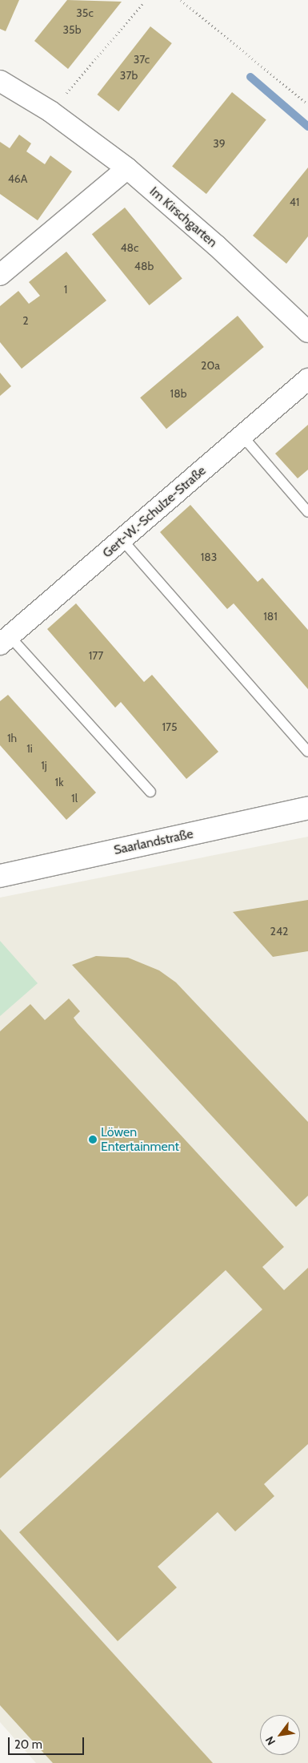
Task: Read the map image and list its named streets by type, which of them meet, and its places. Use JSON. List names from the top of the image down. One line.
{"streets":{"main road":["Saarlandstraße"],"street":["Im Kirschgarten","Gert-W.-Schulze-Straße"]},"places":["Löwen Entertainment"],"house_numbers":["35c","35b","37c","37b","39","46A","41","48c","48b","1","2","20a","18b","183","181","177","175","1h","1i","1j","1k","1l","242"],"scale_bar":"20 m","north":"bottom left"}
